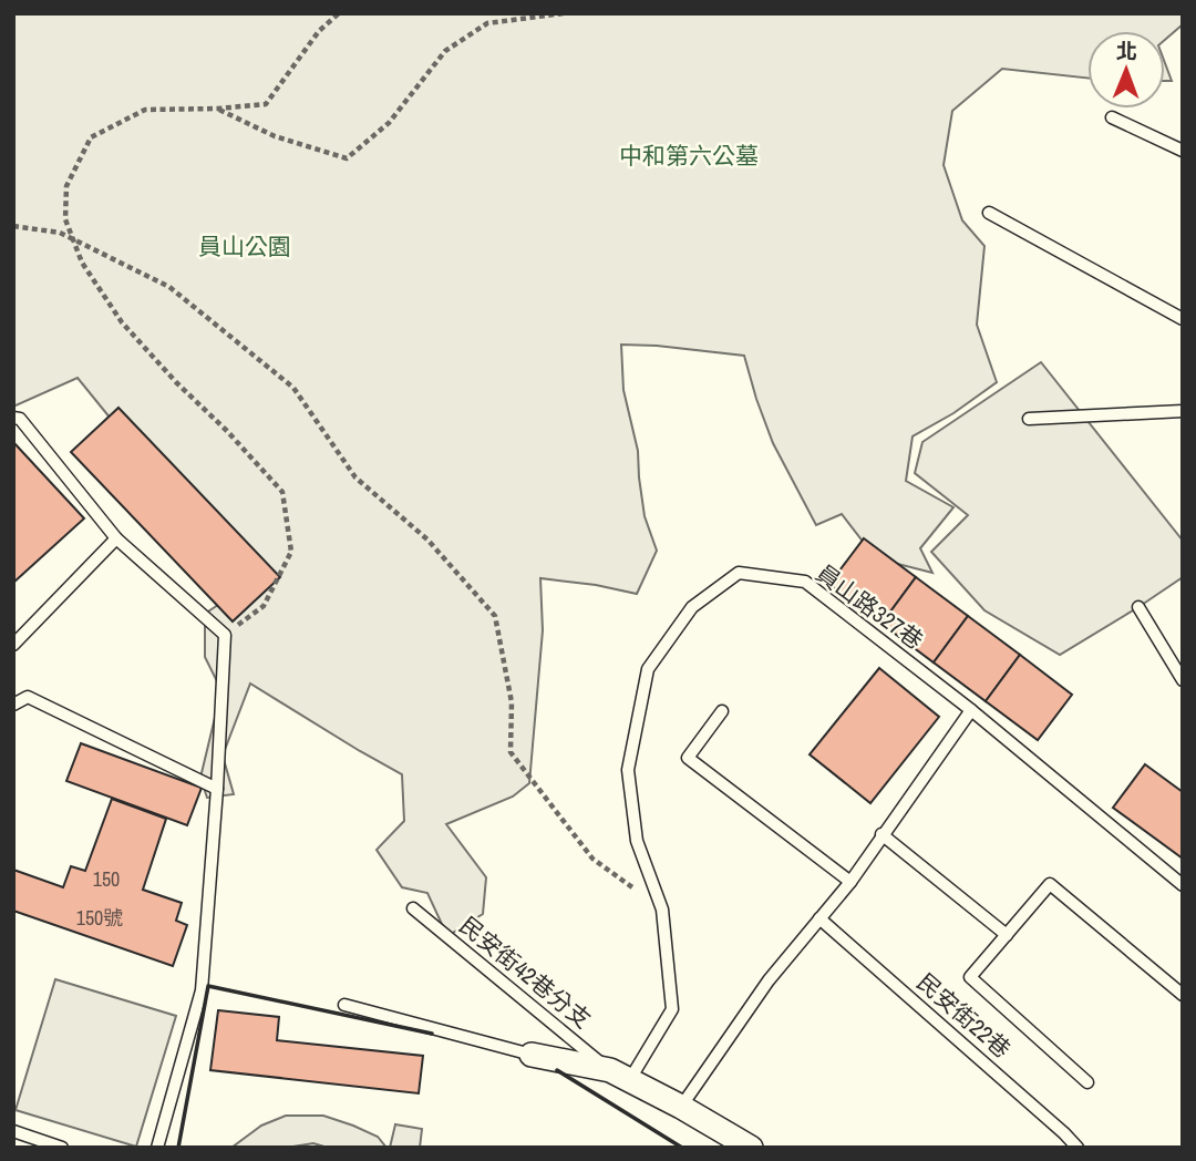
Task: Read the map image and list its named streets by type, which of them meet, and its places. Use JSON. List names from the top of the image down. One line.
{"streets":{"lane":["員山路327巷","民安街42巷分支","民安街22巷"]},"crossings":[["員山路327巷","民安街42巷分支"]],"parks":["中和第六公墓","員山公園"],"house_numbers":["150","150號"],"north":"top"}
